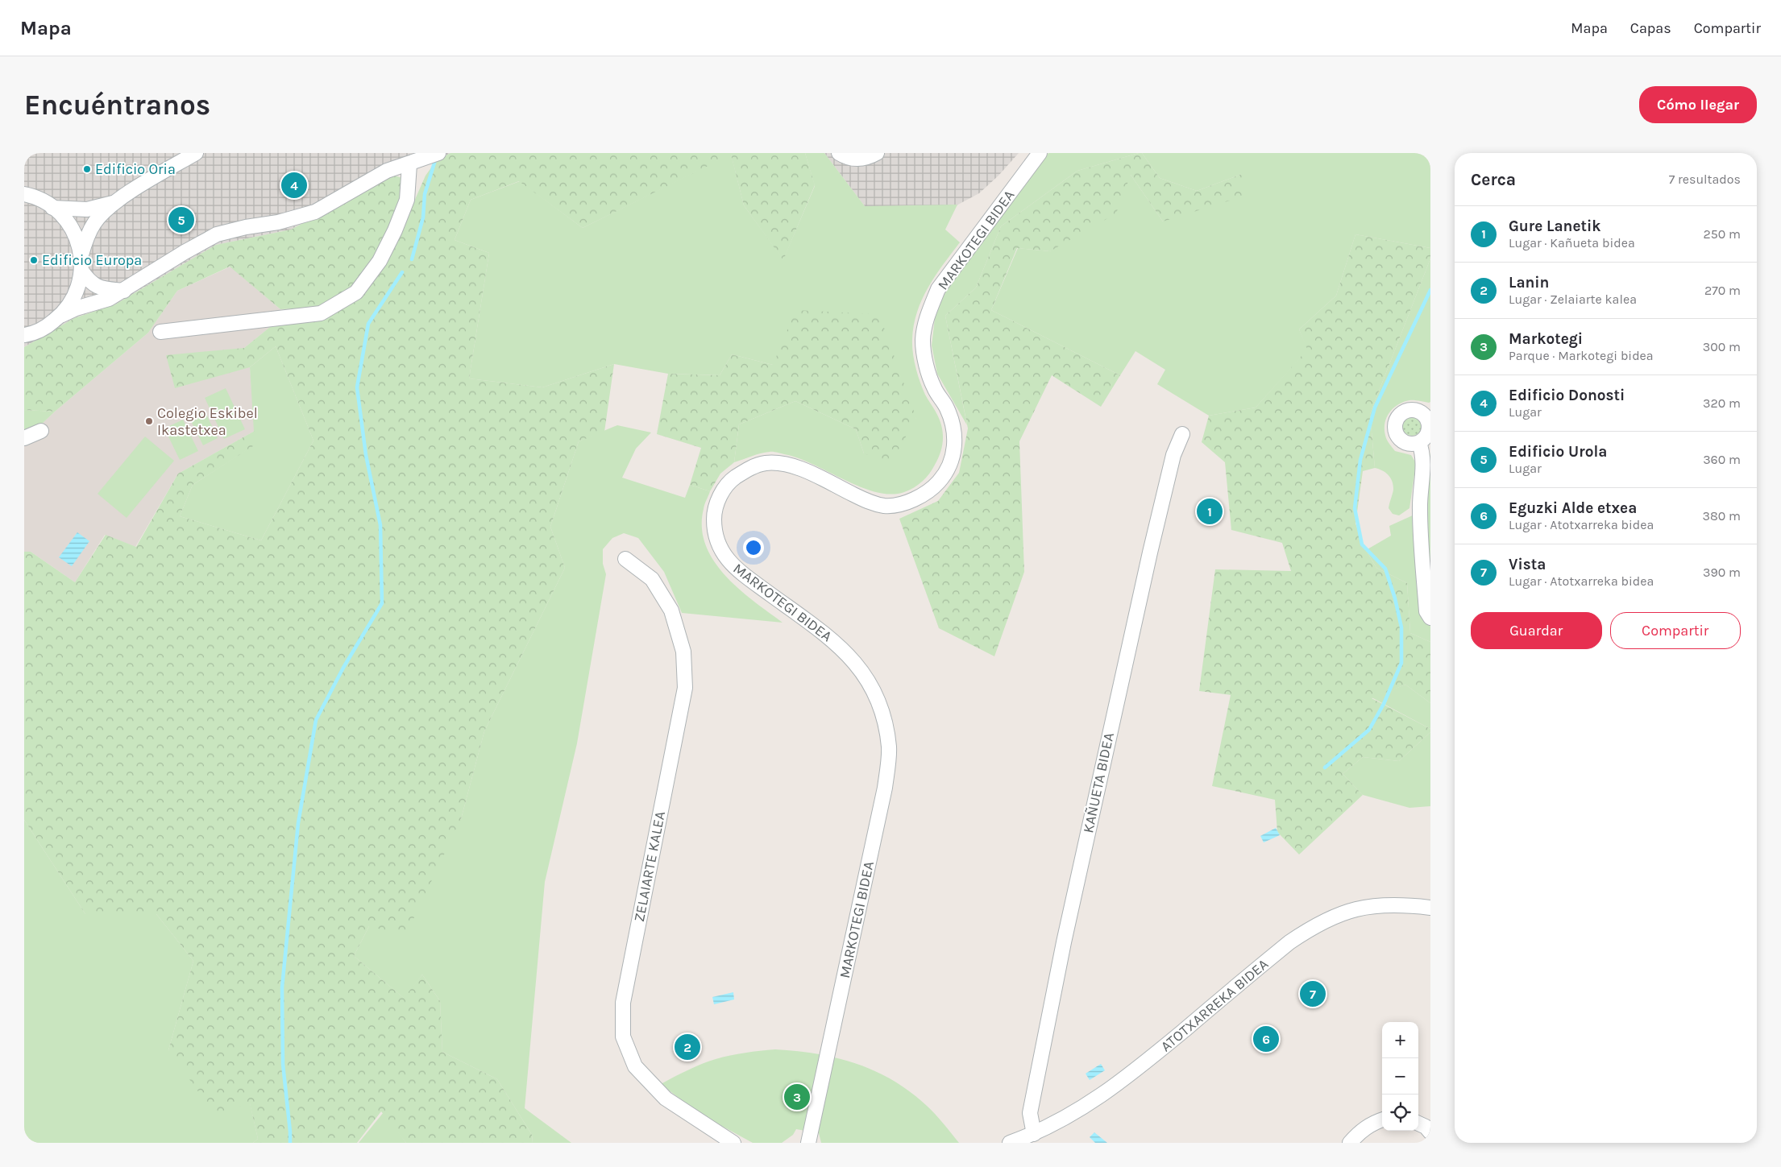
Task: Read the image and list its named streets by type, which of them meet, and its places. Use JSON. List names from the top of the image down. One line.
{"streets":{"street":["MARKOTEGI BIDEA","KAÑUETA BIDEA","ZELAIARTE KALEA","ATOTXARREKA BIDEA"]},"crossings":[["KAÑUETA BIDEA","ATOTXARREKA BIDEA"]],"places":["Edificio Oria","Edificio Europa","Colegio Eskibel Ikastetxea"],"page":{"header":"Mapa","nav":["Mapa","Capas","Compartir"],"buttons":["Cómo llegar",["Guardar","Compartir"]],"title":"Encuéntranos","heading":["Cerca","7 resultados"],"pins":["4","5","1","7","6","2","3"],"list":[{"mark":"1","name":"Gure Lanetik","note":"Lugar · Kañueta bidea","value":"250 m"},{"mark":"2","name":"Lanin","note":"Lugar · Zelaiarte kalea","value":"270 m"},{"mark":"3","name":"Markotegi","note":"Parque · Markotegi bidea","value":"300 m"},{"mark":"4","name":"Edificio Donosti","note":"Lugar","value":"320 m"},{"mark":"5","name":"Edificio Urola","note":"Lugar","value":"360 m"},{"mark":"6","name":"Eguzki Alde etxea","note":"Lugar · Atotxarreka bidea","value":"380 m"},{"mark":"7","name":"Vista","note":"Lugar · Atotxarreka bidea","value":"390 m"}],"map_buttons":["+","−"]}}
